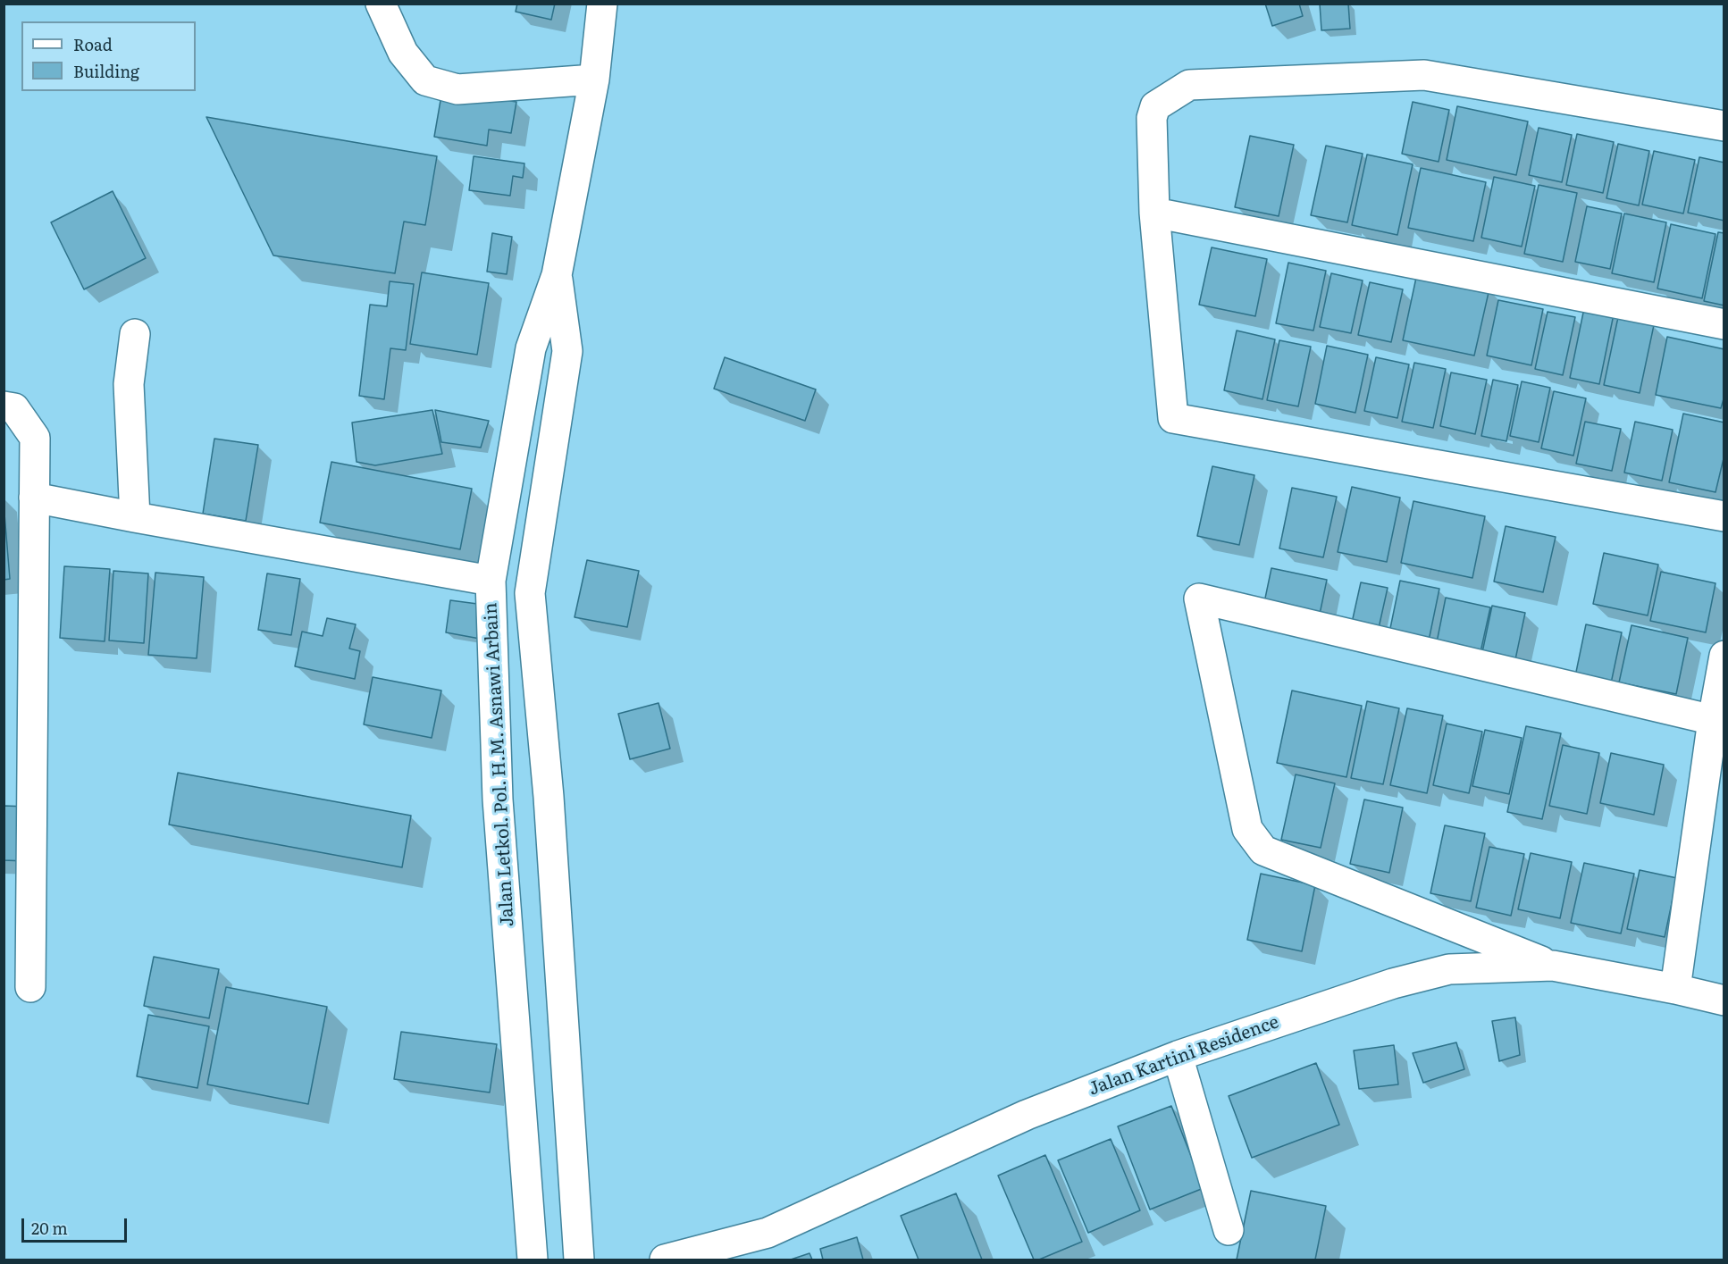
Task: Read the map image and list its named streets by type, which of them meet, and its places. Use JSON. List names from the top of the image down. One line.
{"streets":{"street":["Jalan Letkol. Pol. H.M. Asnawi Arbain","Jalan Kartini Residence"]},"legend":["Road","Building"],"scale_bar":"20 m"}
